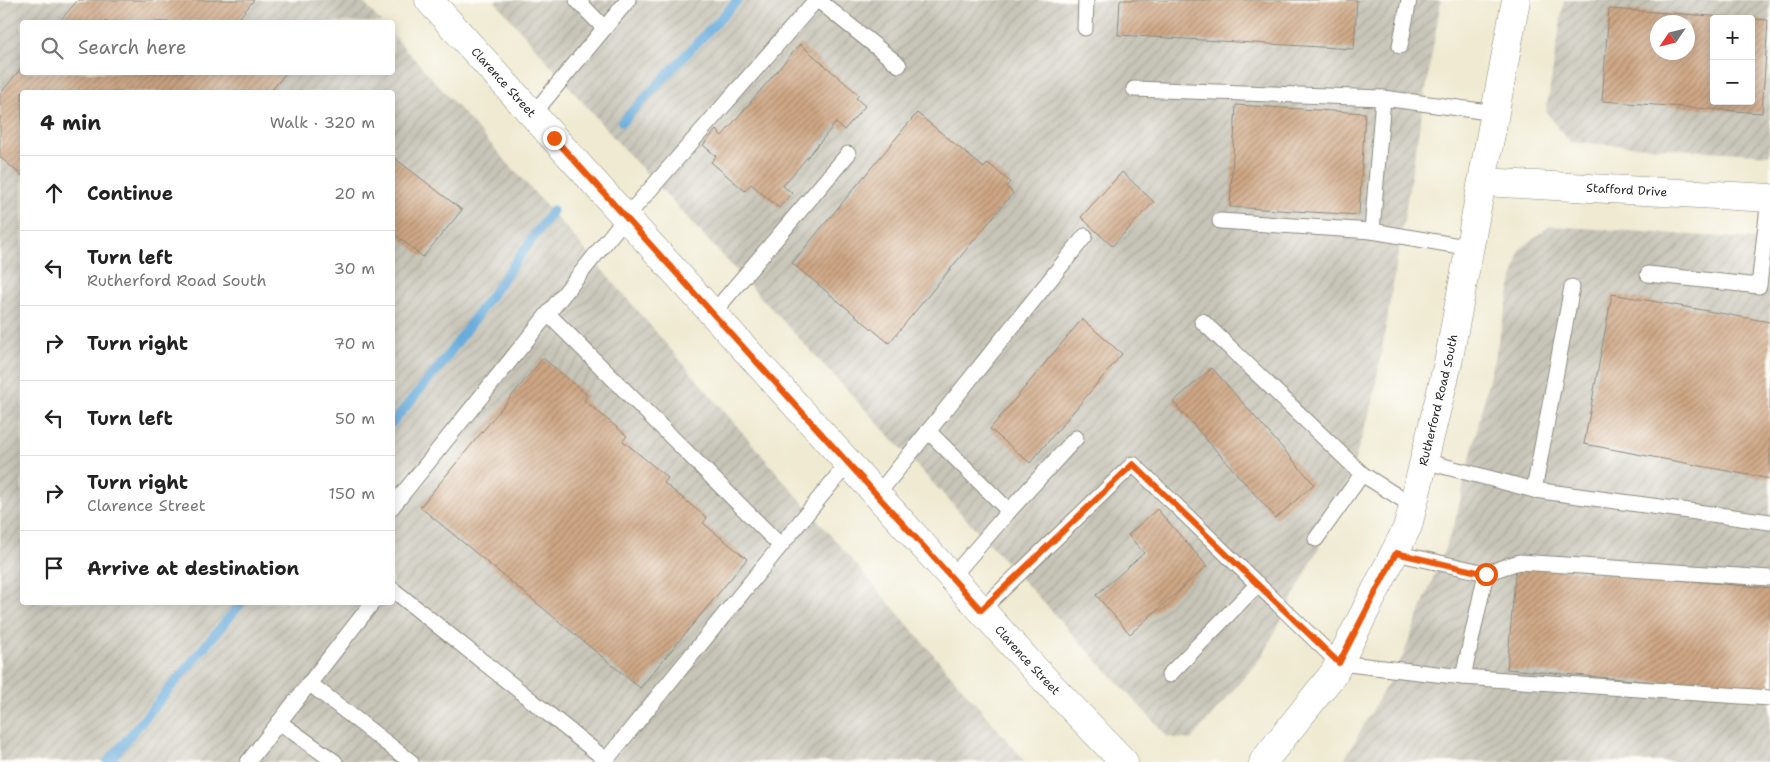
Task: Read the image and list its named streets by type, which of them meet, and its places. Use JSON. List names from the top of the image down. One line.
{"streets":{"street":["Clarence Street","Stafford Drive","Rutherford Road South"]},"crossings":[["Stafford Drive","Rutherford Road South"]],"north":"bottom left","page":{"map_buttons":["+","−"],"search":"Search here","heading":["4 min","Walk · 320 m"],"list":[["Continue","20 m"],["Turn left","Rutherford Road South","30 m"],["Turn right","70 m"],["Turn left","50 m"],["Turn right","Clarence Street","150 m"],"Arrive at destination"]}}
